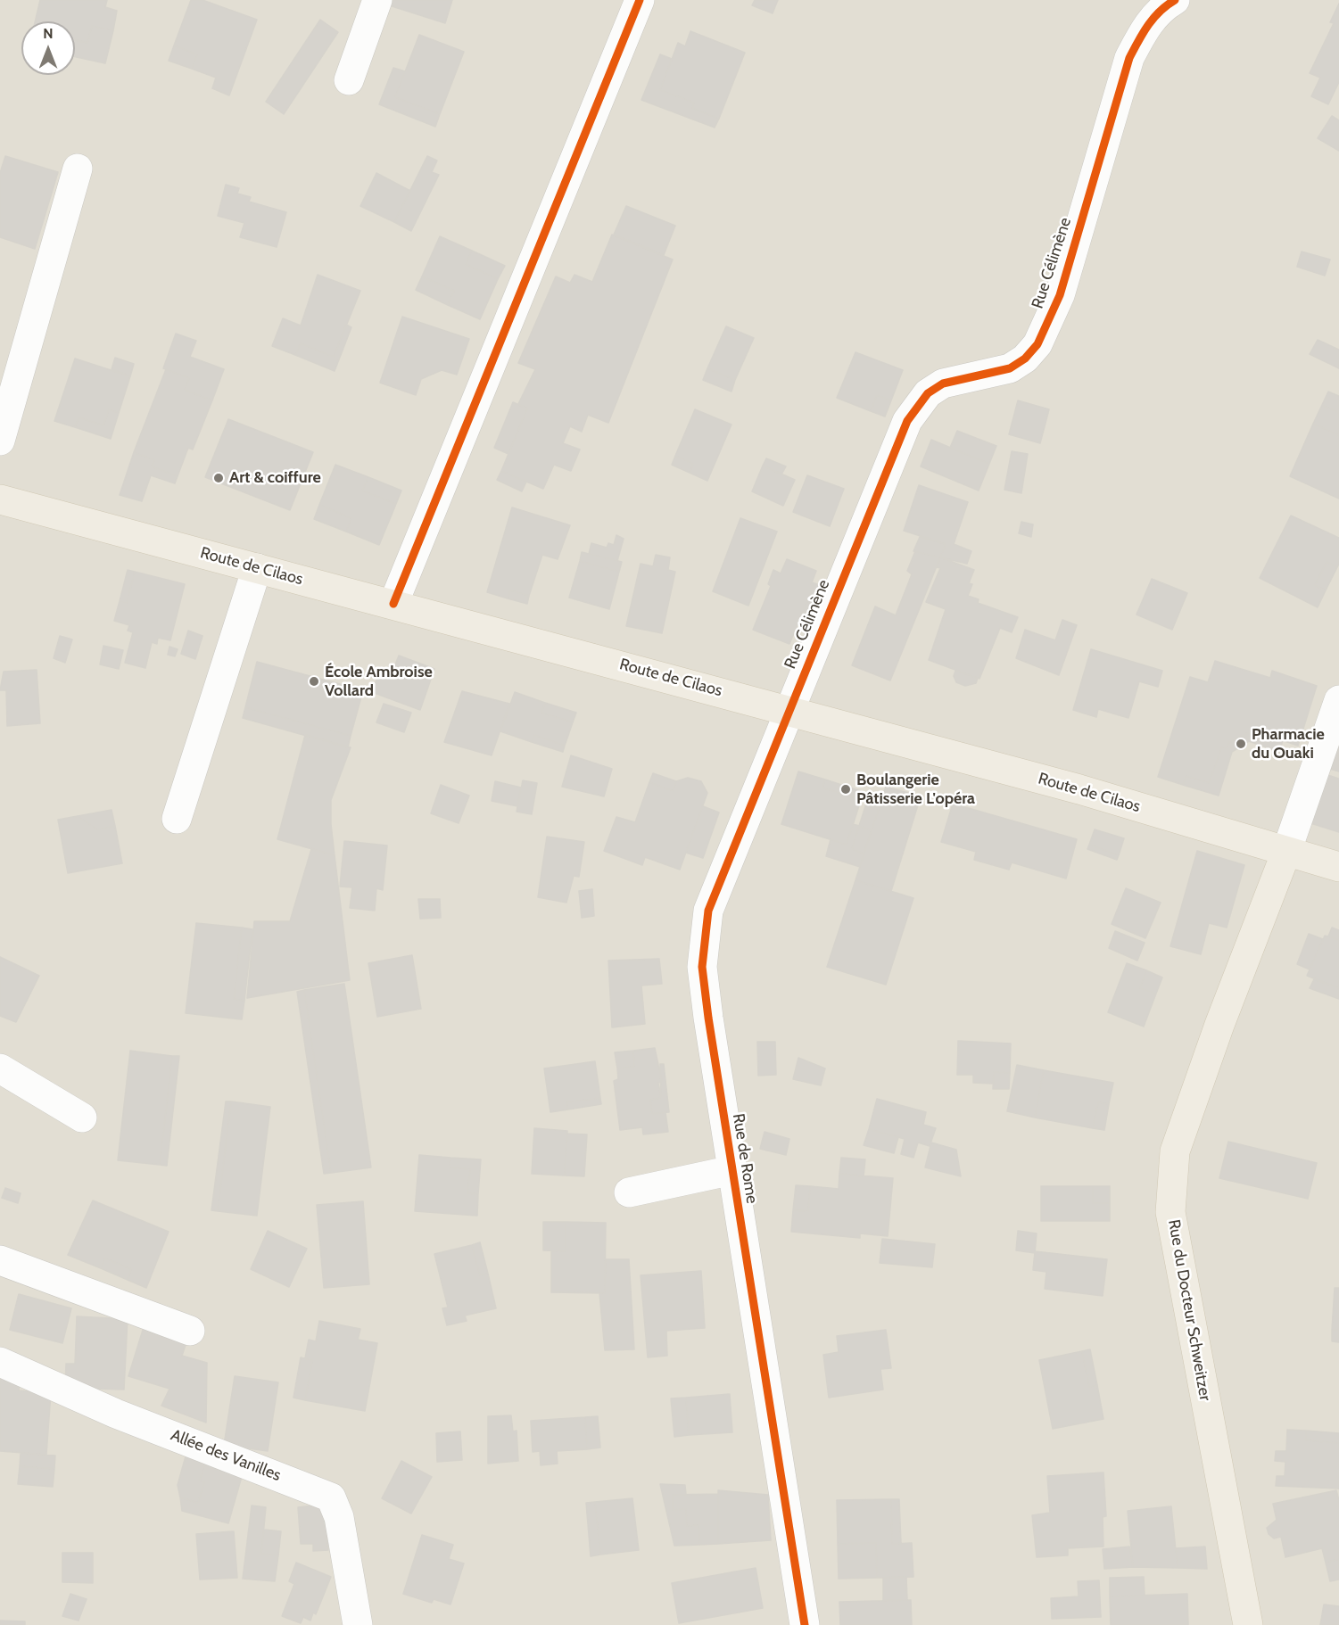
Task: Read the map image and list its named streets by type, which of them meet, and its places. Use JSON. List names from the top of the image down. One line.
{"streets":{"main road":["Route de Cilaos","Rue du Docteur Schweitzer"],"street":["Rue Célimène","Rue de Rome","Allée des Vanilles"]},"crossings":[["Rue Célimène","Route de Cilaos"],["Rue Célimène","Rue de Rome"],["Route de Cilaos","Rue de Rome"],["Route de Cilaos","Rue du Docteur Schweitzer"]],"places":["Art & coiffure","École Ambroise Vollard","Pharmacie du Ouaki","Boulangerie Pâtisserie L'opéra"],"north":"top"}
